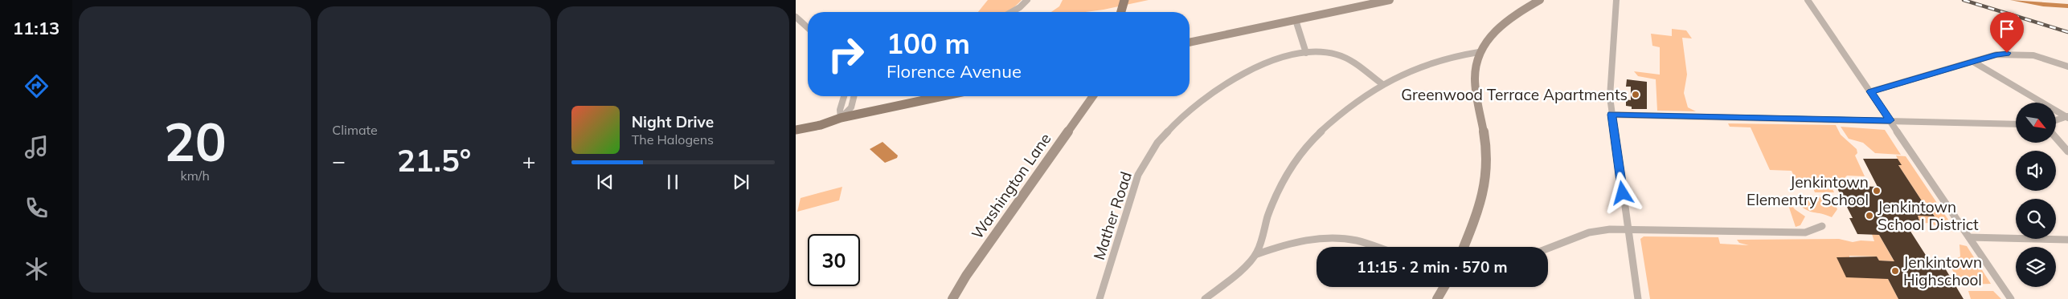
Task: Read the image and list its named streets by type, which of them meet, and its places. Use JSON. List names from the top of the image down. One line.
{"streets":{"street":["Washington Lane","Mather Road"]},"places":["Greenwood Terrace Apartments","Jenkintown Elementry School","Jenkintown School District","Jenkintown Highschool"],"north":"bottom right","page":{"tabs":"11:13","tile":[["20","km/h"],"Climate"],"turn":["100 m","Florence Avenue"],"song":["Night Drive","The Halogens"],"heat":["−","21.5°","+"],"limit":"30","trip":"11:15 · 2 min · 570 m"}}
